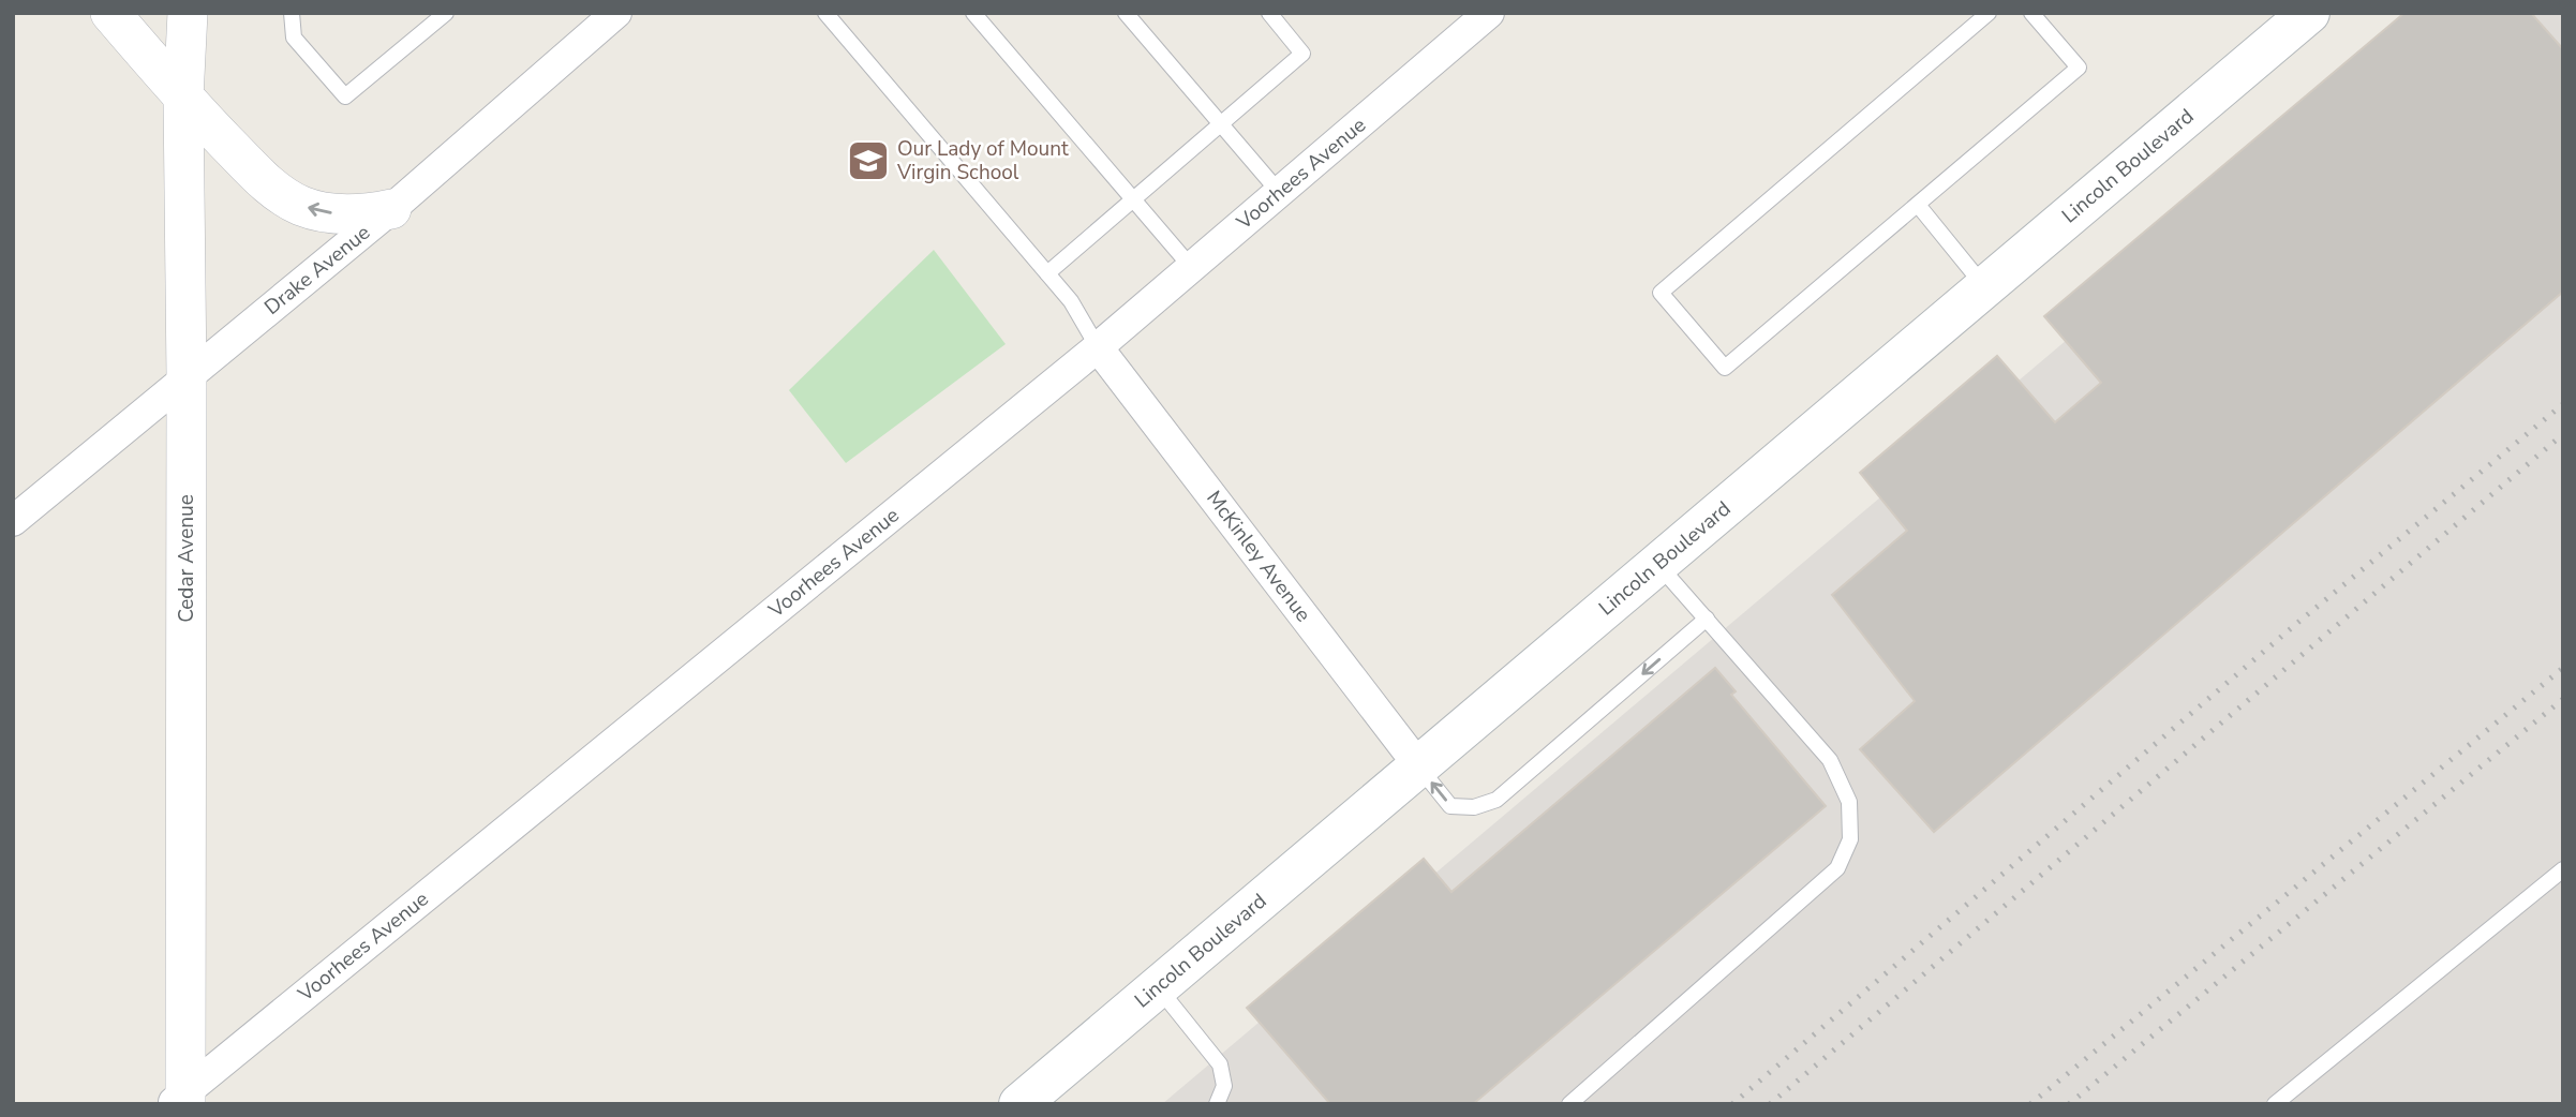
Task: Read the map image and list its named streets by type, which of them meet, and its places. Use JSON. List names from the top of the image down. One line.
{"streets":{"main road":["Lincoln Boulevard"],"street":["Voorhees Avenue","Drake Avenue","McKinley Avenue","Cedar Avenue"]},"crossings":[["Lincoln Boulevard","McKinley Avenue"],["Voorhees Avenue","McKinley Avenue"],["Voorhees Avenue","Cedar Avenue"],["Drake Avenue","Cedar Avenue"]],"places":{"school or university":["Our Lady of Mount Virgin School"]}}
